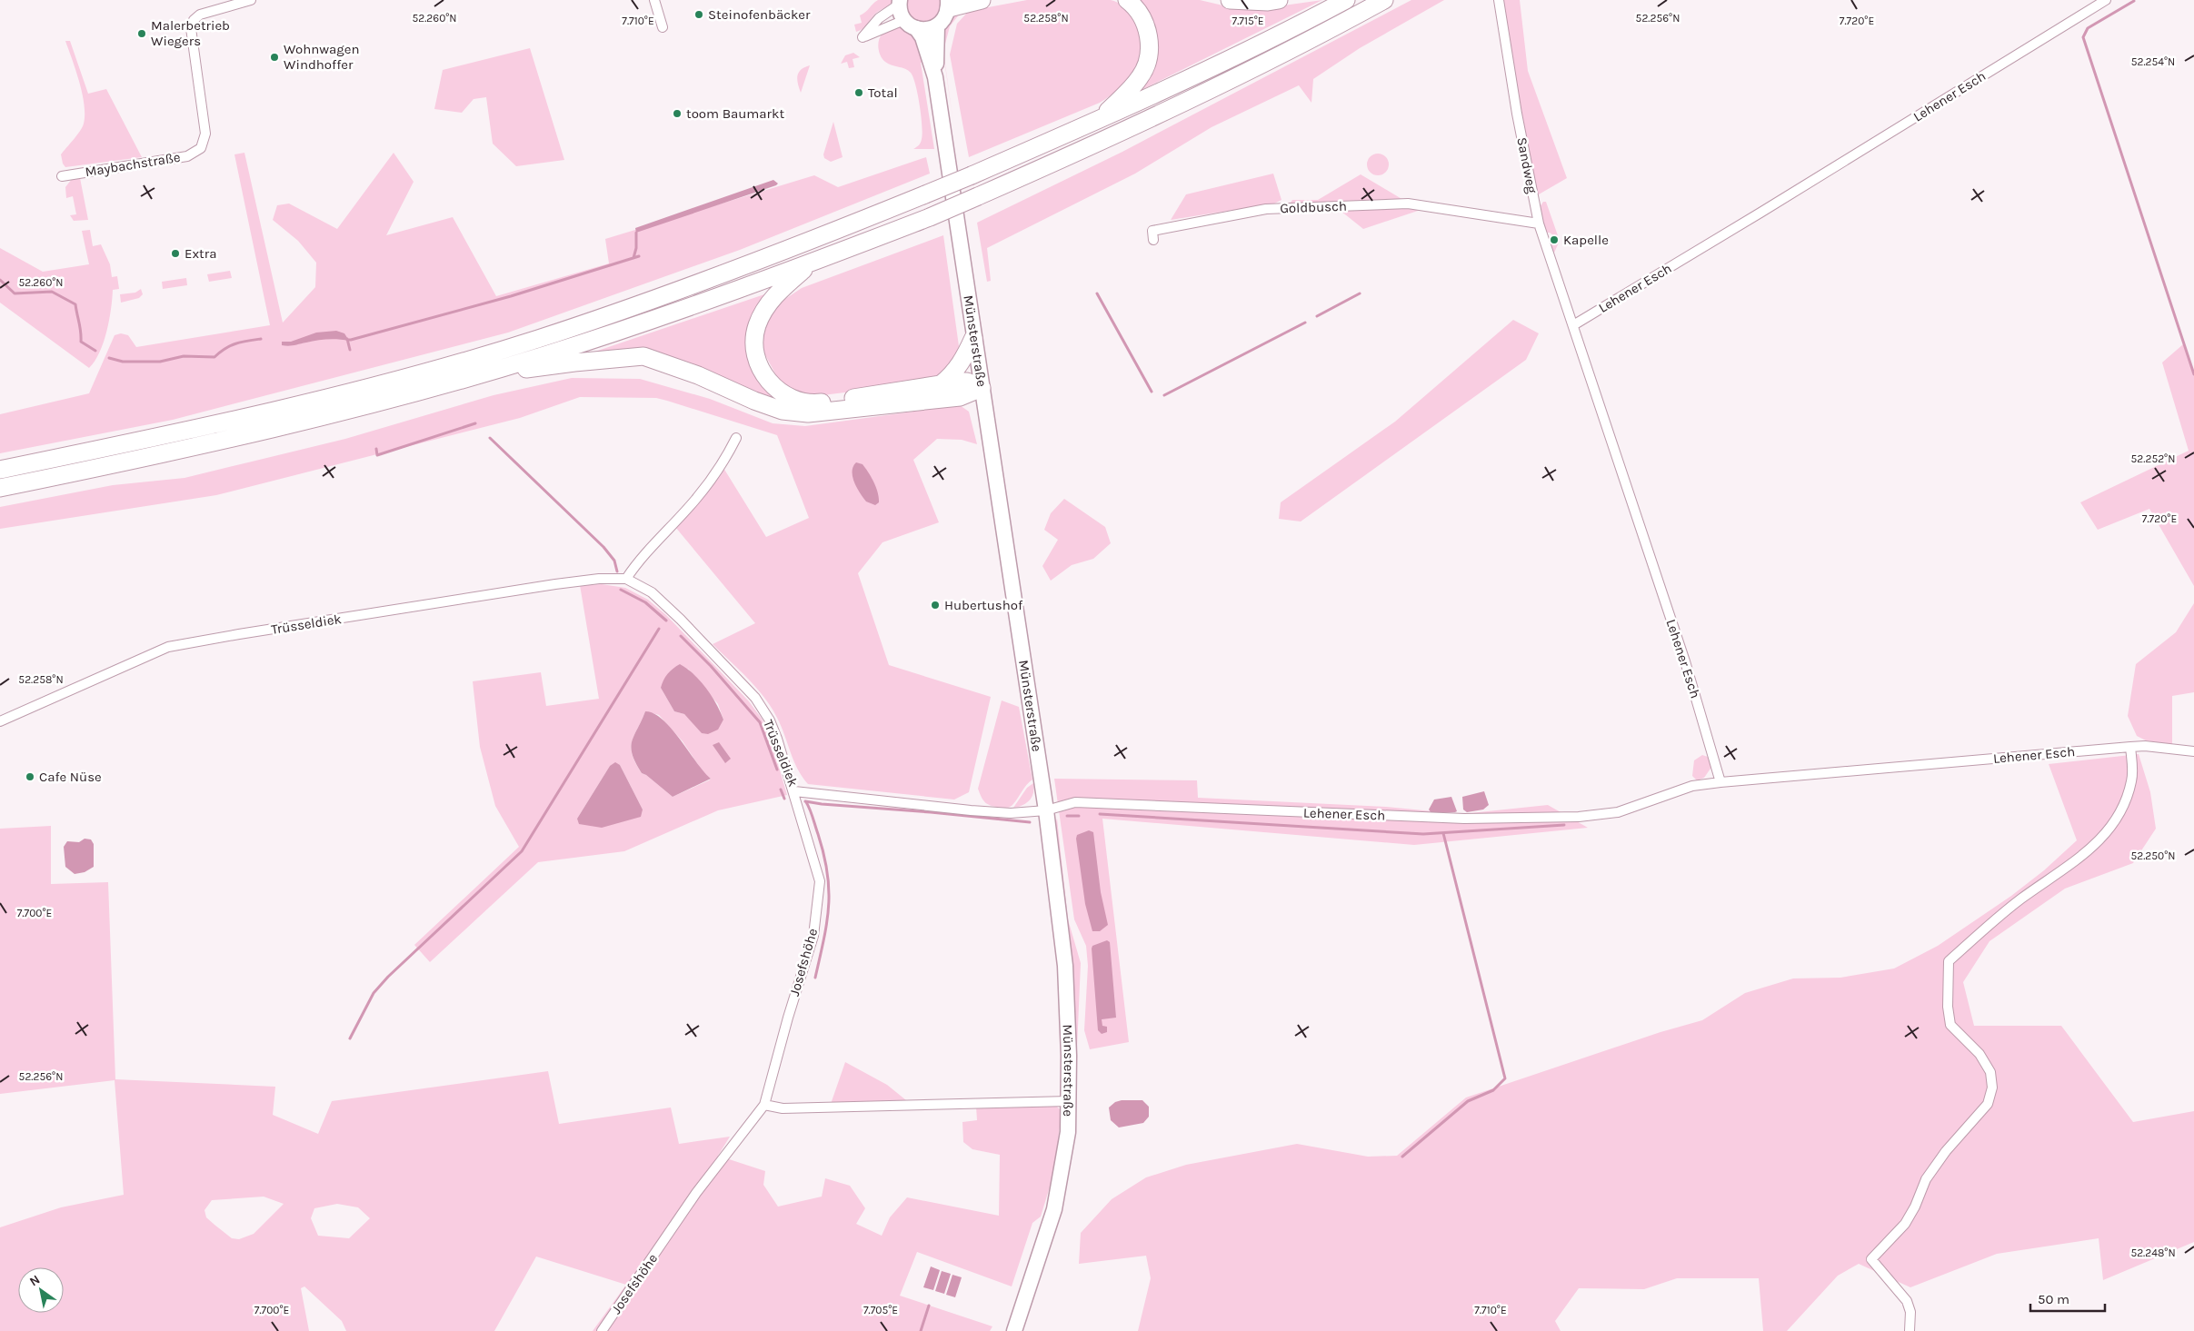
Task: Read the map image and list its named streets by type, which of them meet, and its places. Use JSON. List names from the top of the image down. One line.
{"streets":{"main road":["Münsterstraße"],"street":["Lehener Esch","Maybachstraße","Sandweg","Goldbusch","Trüsseldiek","Josefshöhe"]},"crossings":[["Lehener Esch","Sandweg"],["Lehener Esch","Münsterstraße"],["Lehener Esch","Trüsseldiek"],["Sandweg","Goldbusch"],["Münsterstraße","Trüsseldiek"],["Trüsseldiek","Josefshöhe"]],"places":["Steinofenbäcker","Malerbetrieb Wiegers","Wohnwagen Windhoffer","Total","toom Baumarkt","Kapelle","Extra","Hubertushof","Cafe Nüse"],"scale_bar":"50 m","north":"top left","coordinates":["52.260°N","52.258°N","52.256°N","7.710°E","7.715°E","7.720°E","52.254°N","52.252°N","52.250°N","7.700°E","52.248°N","7.705°E"]}
